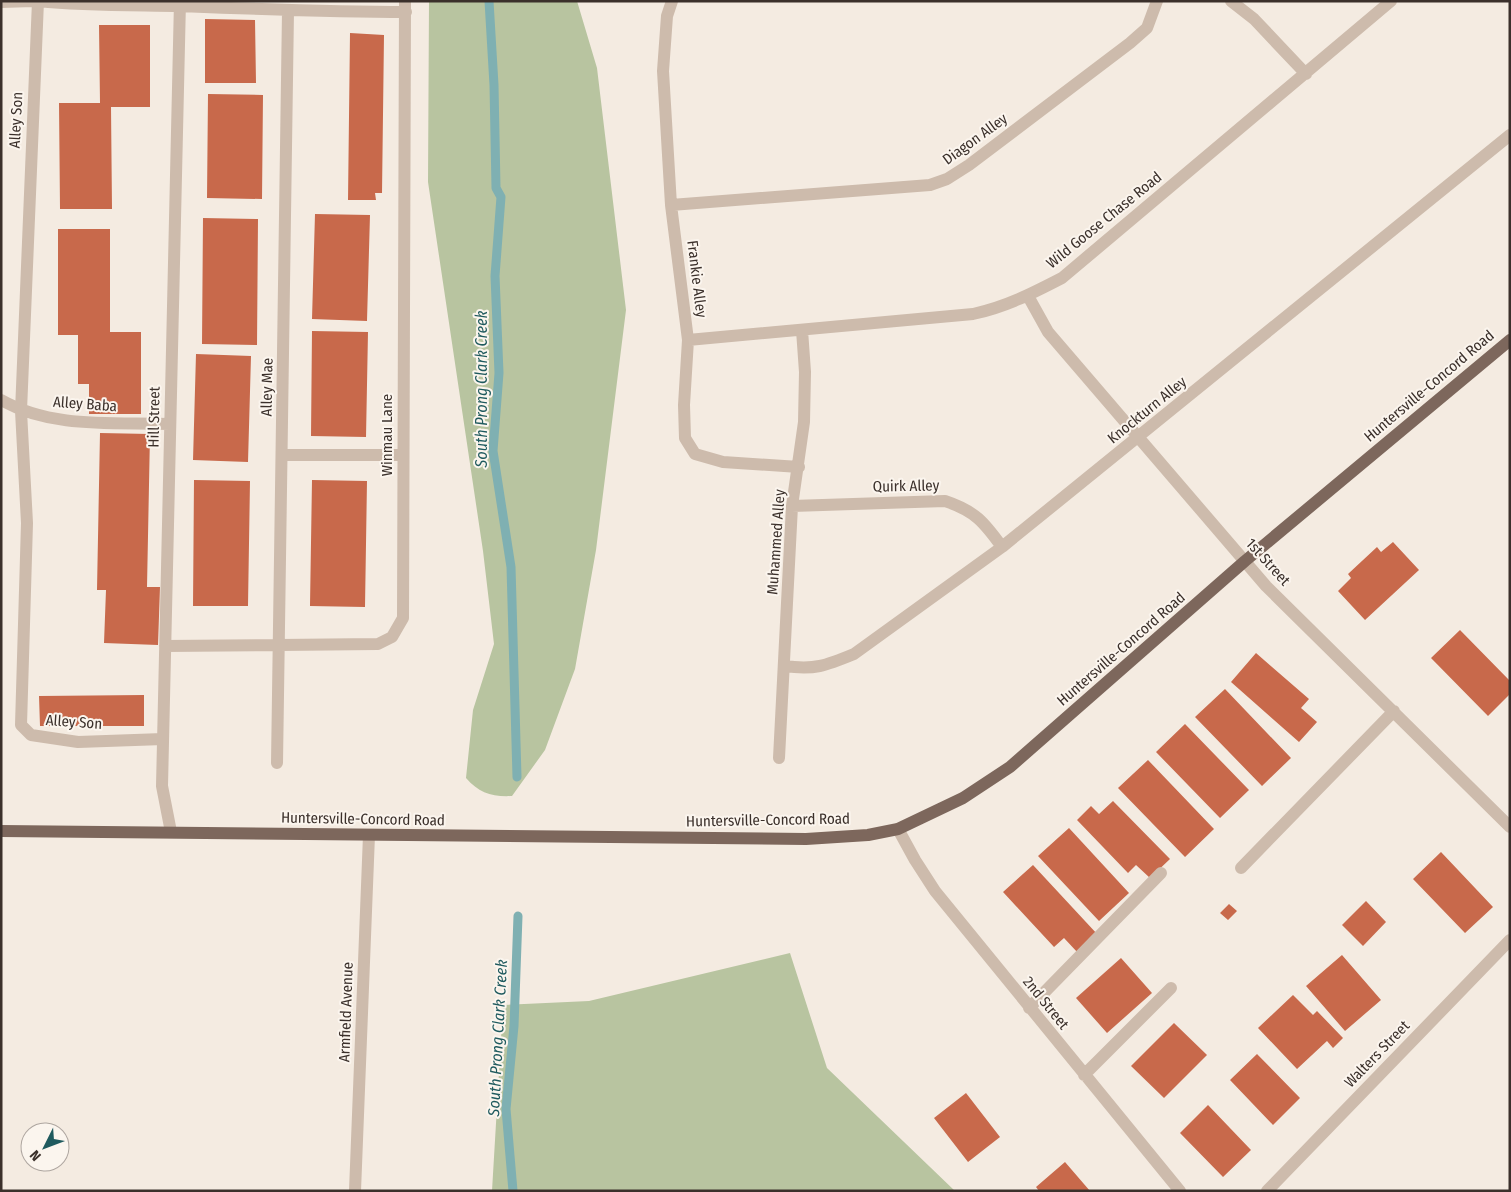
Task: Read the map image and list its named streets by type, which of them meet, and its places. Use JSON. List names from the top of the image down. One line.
{"streets":{"main road":["Huntersville-Concord Road"],"street":["Alley Son","Diagon Alley","Wild Goose Chase Road","Frankie Alley","Alley Mae","Alley Baba","Knockturn Alley","Hill Street","Winmau Lane","Quirk Alley","Muhammed Alley","1st Street","2nd Street","Armfield Avenue","Walters Street"]},"crossings":[["Alley Son","Alley Baba"],["Alley Son","Hill Street"],["Diagon Alley","Frankie Alley"],["Wild Goose Chase Road","Frankie Alley"],["Wild Goose Chase Road","Muhammed Alley"],["Wild Goose Chase Road","1st Street"],["Frankie Alley","Muhammed Alley"],["Huntersville-Concord Road","Hill Street"],["Huntersville-Concord Road","1st Street"],["Huntersville-Concord Road","2nd Street"],["Huntersville-Concord Road","Armfield Avenue"],["Alley Mae","Winmau Lane"],["Alley Baba","Hill Street"],["Knockturn Alley","Quirk Alley"],["Knockturn Alley","Muhammed Alley"],["Knockturn Alley","1st Street"],["Hill Street","Winmau Lane"],["Quirk Alley","Muhammed Alley"]],"water":["South Prong Clark Creek"],"north":"bottom left"}
